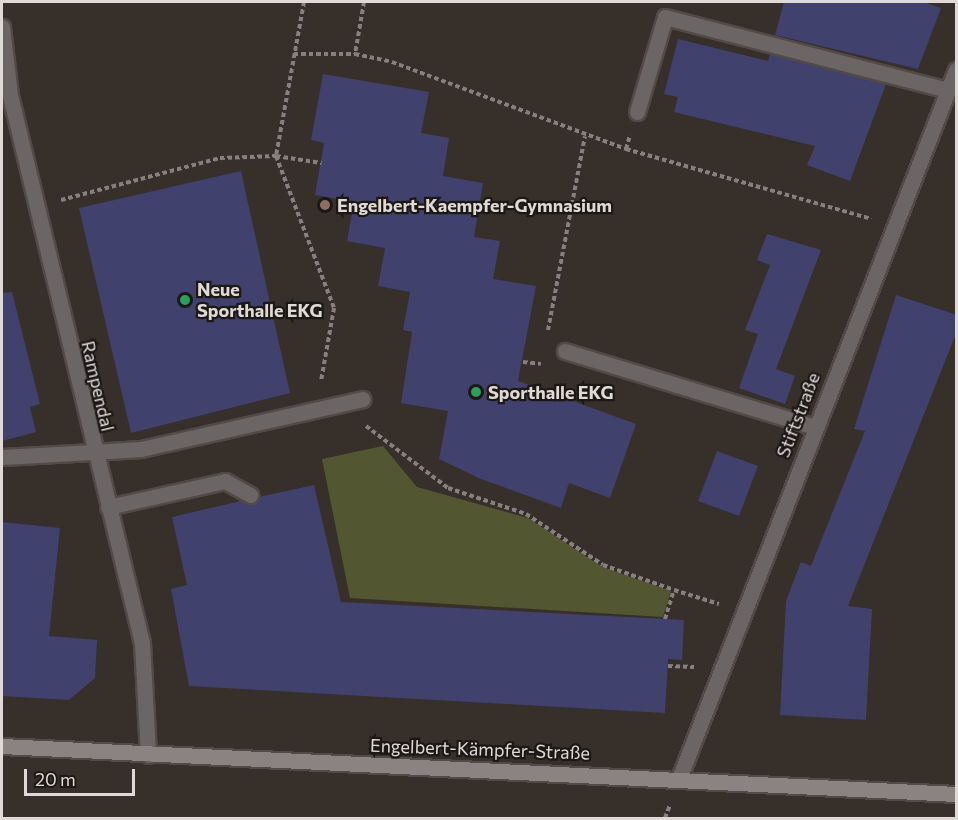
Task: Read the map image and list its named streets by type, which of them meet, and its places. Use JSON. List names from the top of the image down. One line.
{"streets":{"street":["Rampendal","Stiftstraße","Engelbert-Kämpfer-Straße"]},"crossings":[["Rampendal","Engelbert-Kämpfer-Straße"],["Stiftstraße","Engelbert-Kämpfer-Straße"]],"places":["Engelbert-Kaempfer-Gymnasium","Neue Sporthalle EKG","Sporthalle EKG"],"scale_bar":"20 m"}
